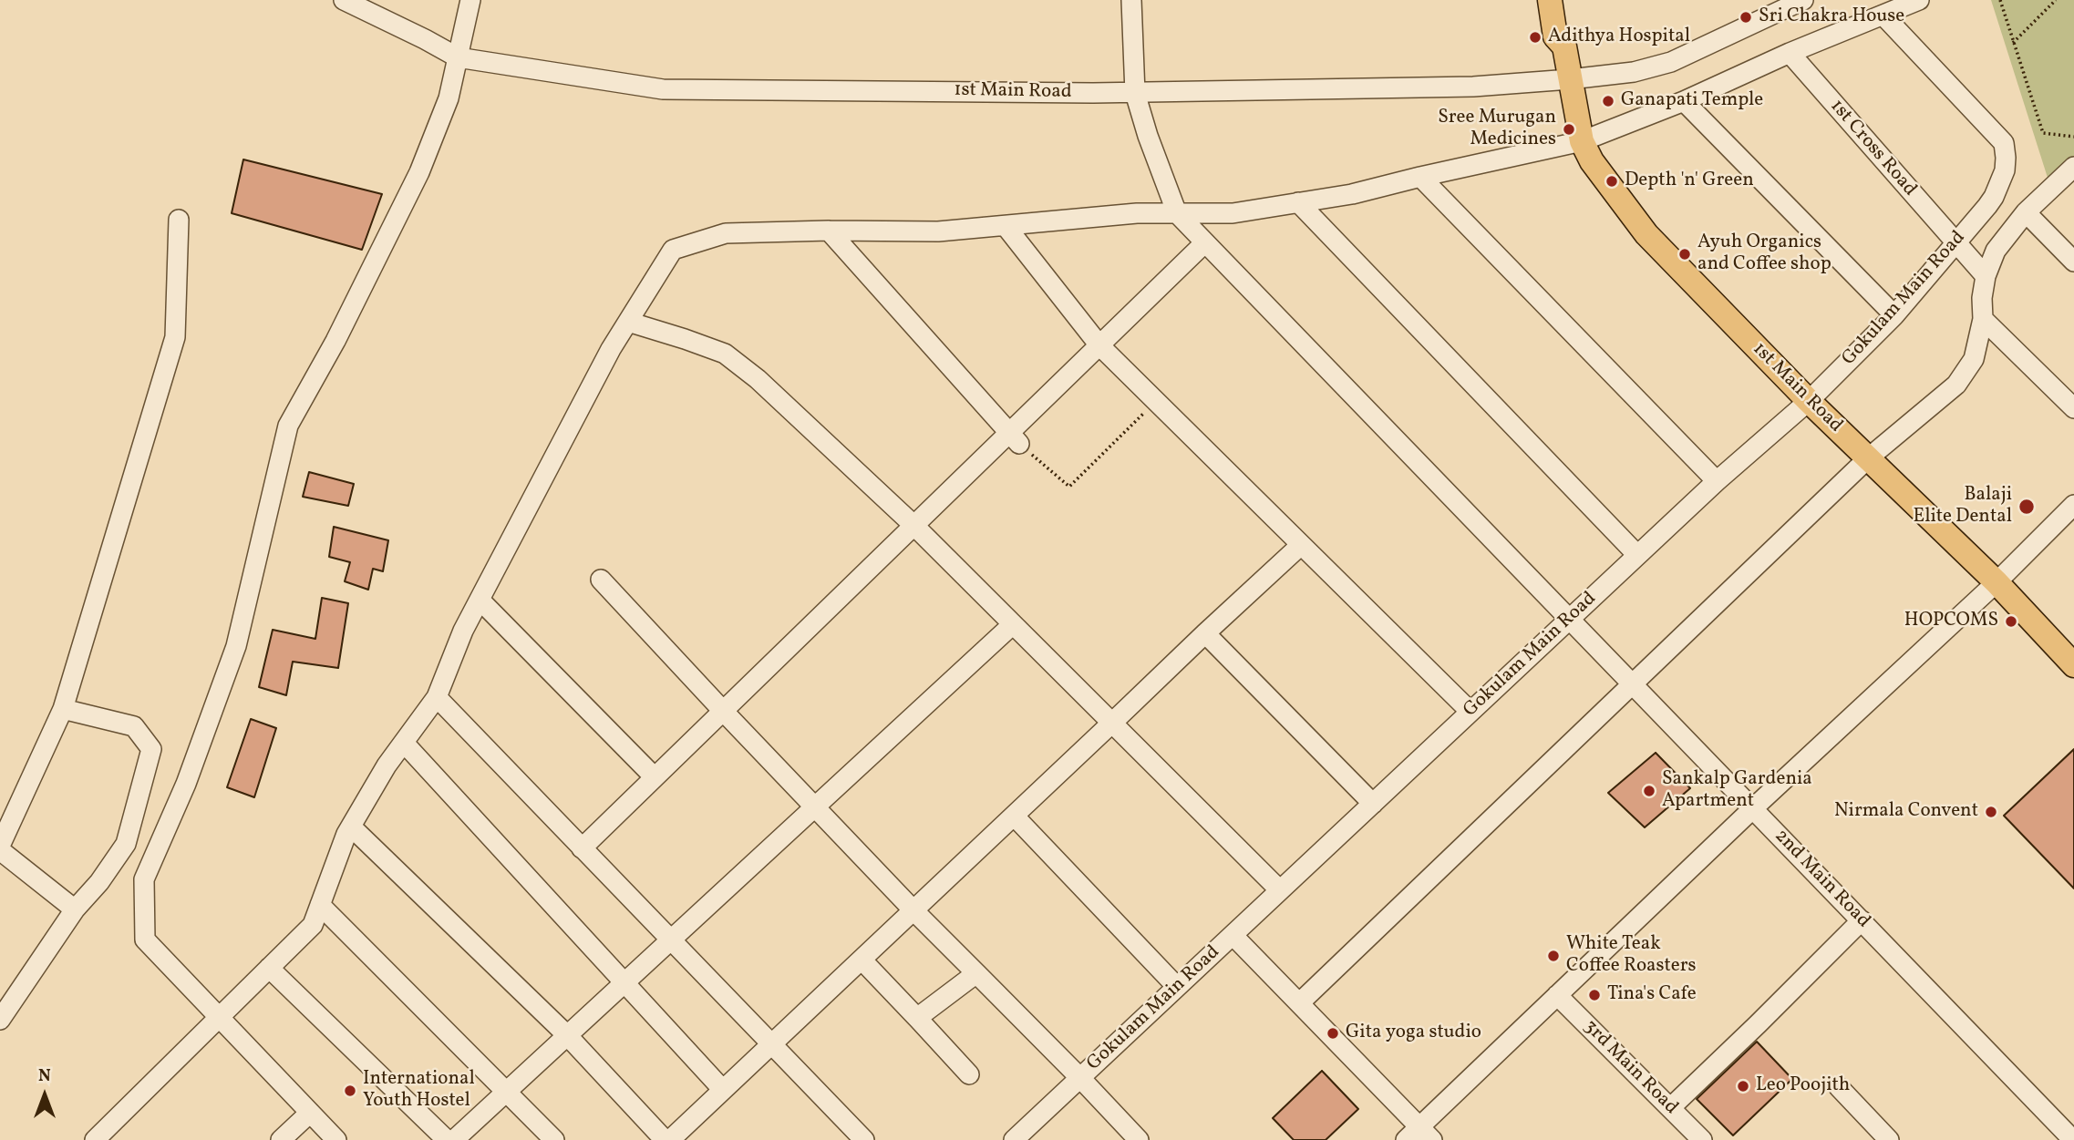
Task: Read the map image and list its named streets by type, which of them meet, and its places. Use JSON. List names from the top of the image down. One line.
{"streets":{"main road":["1st Main Road"],"street":["1st Cross Road","Gokulam Main Road","2nd Main Road","3rd Main Road"]},"crossings":[["1st Main Road","Gokulam Main Road"],["1st Cross Road","Gokulam Main Road"],["Gokulam Main Road","2nd Main Road"]],"places":["Sri Chakra House","Adithya Hospital","Ganapati Temple","Sree Murugan Medicines","Depth 'n' Green","Ayuh Organics and Coffee shop","Balaji Elite Dental","HOPCOMS","Sankalp Gardenia Apartment","Nirmala Convent","White Teak Coffee Roasters","Tina's Cafe","Gita yoga studio","Leo Poojith","International Youth Hostel"],"north":"top"}
